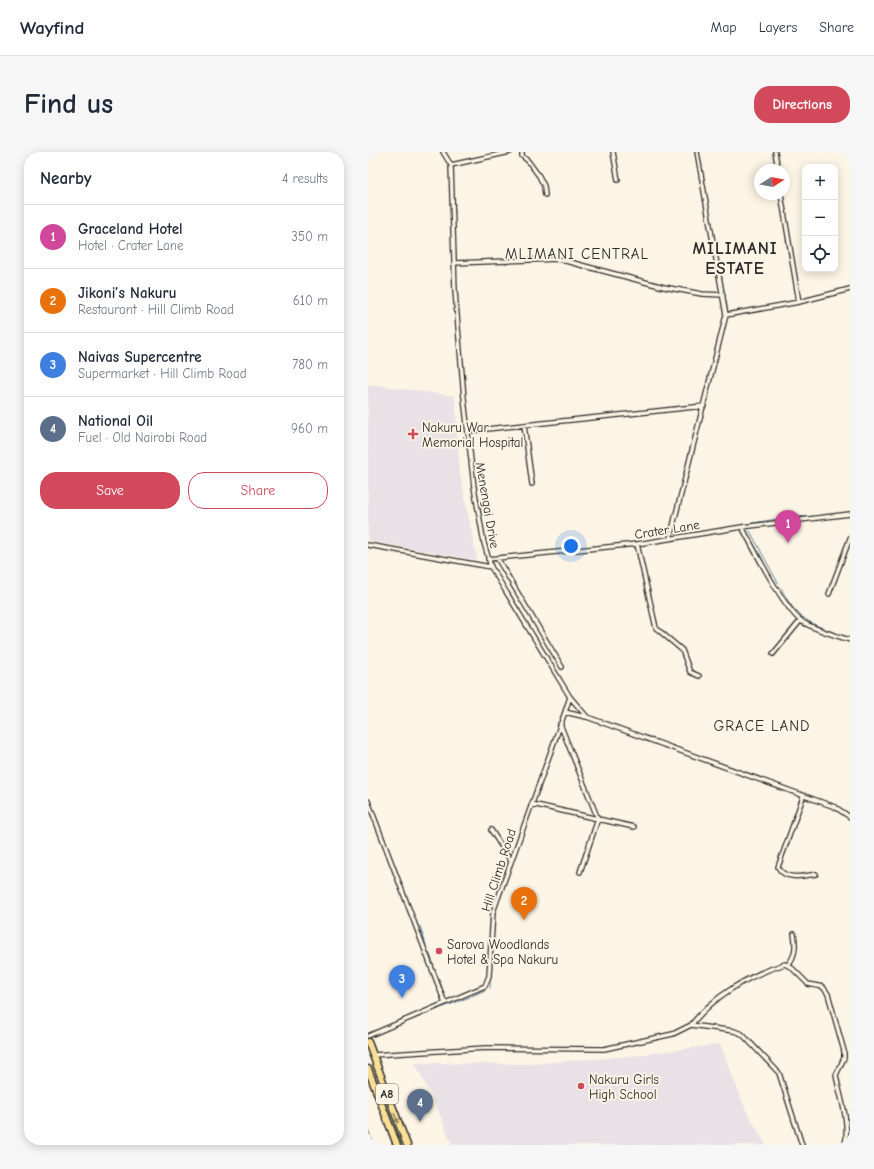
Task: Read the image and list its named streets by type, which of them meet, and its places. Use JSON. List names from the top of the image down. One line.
{"streets":{"highway":["A8"],"street":["Menengai Drive","Crater Lane","Hill Climb Road"]},"crossings":[["Menengai Drive","Crater Lane"],["Menengai Drive","Hill Climb Road"]],"districts":["MILIMANI ESTATE","MLIMANI CENTRAL","GRACE LAND"],"places":{"health":["Nakuru War Memorial Hospital"],"other":["Sarova Woodlands Hotel & Spa Nakuru","Nakuru Girls High School"]},"north":"right","page":{"header":"Wayfind","nav":["Map","Layers","Share"],"buttons":["Directions",["Save","Share"]],"title":"Find us","heading":["Nearby","4 results"],"map_buttons":["+","−"],"list":[{"mark":"1","name":"Graceland Hotel","note":"Hotel · Crater Lane","value":"350 m"},{"mark":"2","name":"Jikoni’s Nakuru","note":"Restaurant · Hill Climb Road","value":"610 m"},{"mark":"3","name":"Naivas Supercentre","note":"Supermarket · Hill Climb Road","value":"780 m"},{"mark":"4","name":"National Oil","note":"Fuel · Old Nairobi Road","value":"960 m"}],"pins":["1","2","3","4"]}}
